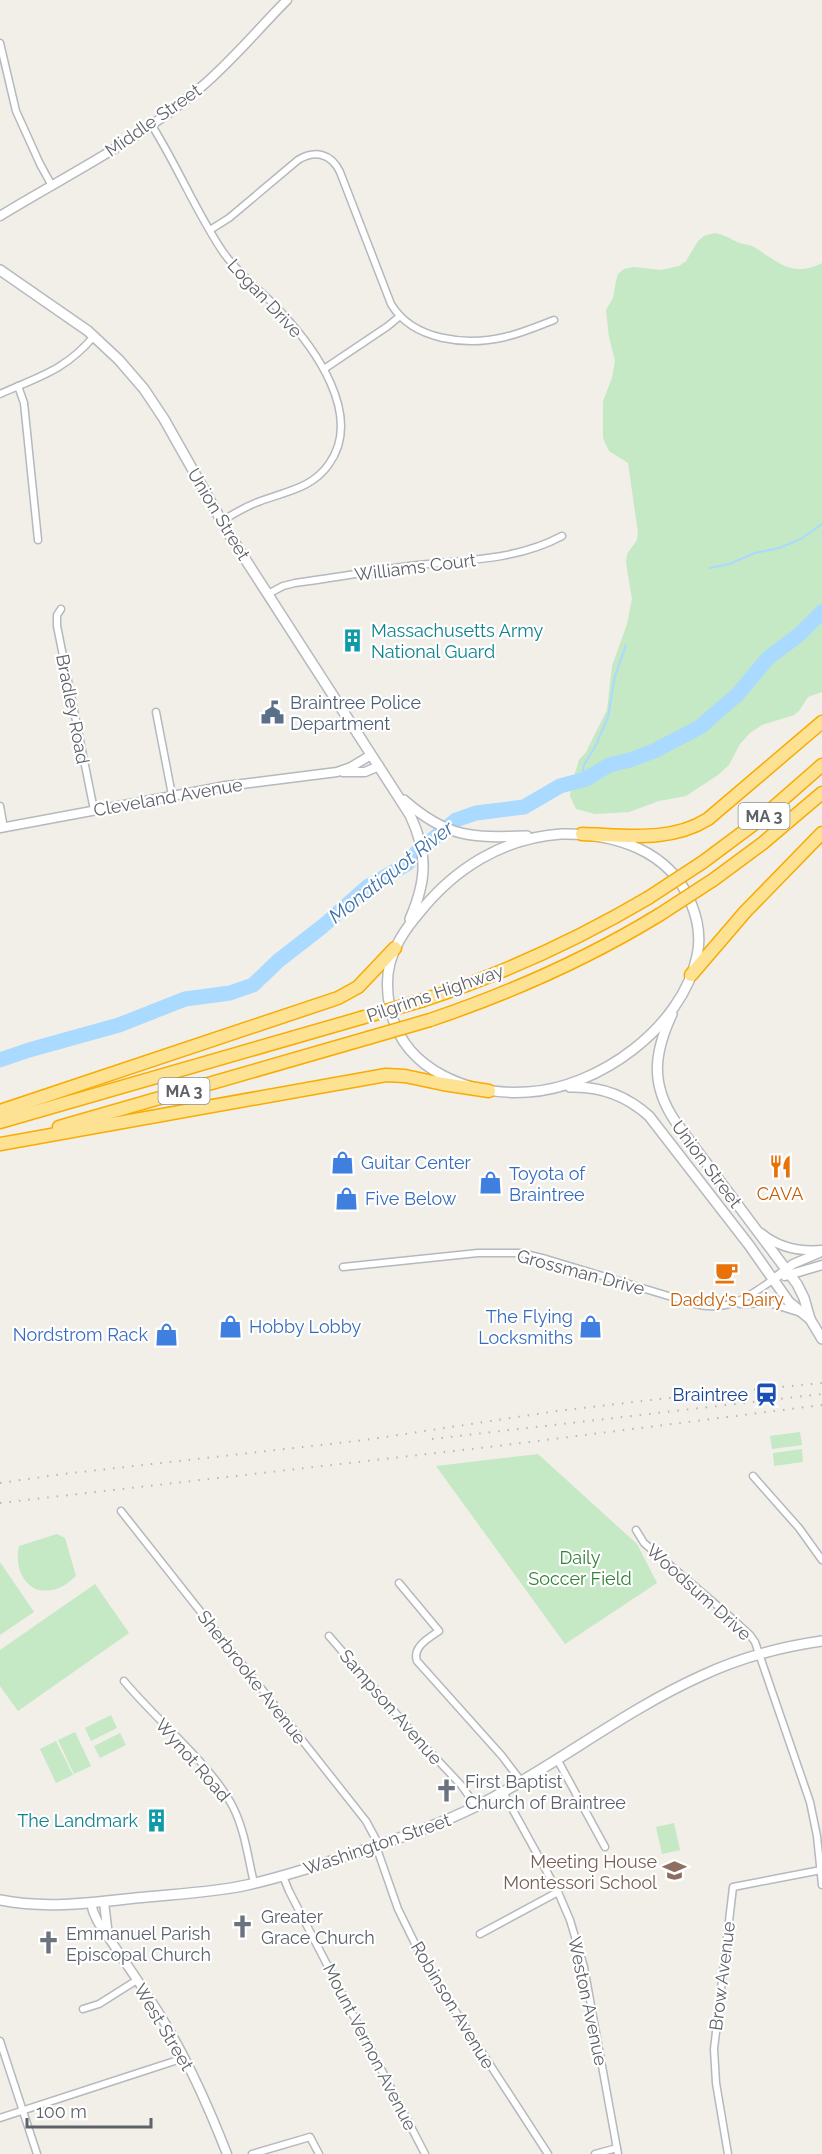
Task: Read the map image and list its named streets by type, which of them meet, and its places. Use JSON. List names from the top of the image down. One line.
{"streets":{"highway":["MA 3","Pilgrims Highway"],"main road":["Union Street","Washington Street"],"street":["Middle Street","Logan Drive","Williams Court","Bradley Road","Cleveland Avenue","Grossman Drive","Woodsum Drive","Sherbrooke Avenue","Sampson Avenue","Wynot Road","Brow Avenue","Weston Avenue","Robinson Avenue","West Street","Mount Vernon Avenue"]},"crossings":[["Middle Street","Logan Drive"],["Logan Drive","Union Street"],["Union Street","Williams Court"],["Union Street","Cleveland Avenue"],["Union Street","Grossman Drive"],["Bradley Road","Cleveland Avenue"],["Woodsum Drive","Washington Street"],["Woodsum Drive","Brow Avenue"],["Sherbrooke Avenue","Washington Street"],["Sherbrooke Avenue","Robinson Avenue"],["Sampson Avenue","Washington Street"],["Wynot Road","Washington Street"],["Washington Street","Weston Avenue"],["Washington Street","Robinson Avenue"],["Washington Street","West Street"],["Washington Street","Mount Vernon Avenue"]],"water":["Monatiquot River"],"parks":["Daily Soccer Field"],"places":{"building":["Massachusetts Army National Guard","The Landmark"],"public building":["Braintree Police Department"],"shop":["Guitar Center","Toyota of Braintree","Five Below","Hobby Lobby","The Flying Locksmiths","Nordstrom Rack"],"restaurant":["CAVA"],"cafe":["Daddy's Dairy"],"station":["Braintree"],"church":["First Baptist Church of Braintree","Greater Grace Church","Emmanuel Parish Episcopal Church"],"school or university":["Meeting House Montessori School"]},"scale_bar":"100 m"}
